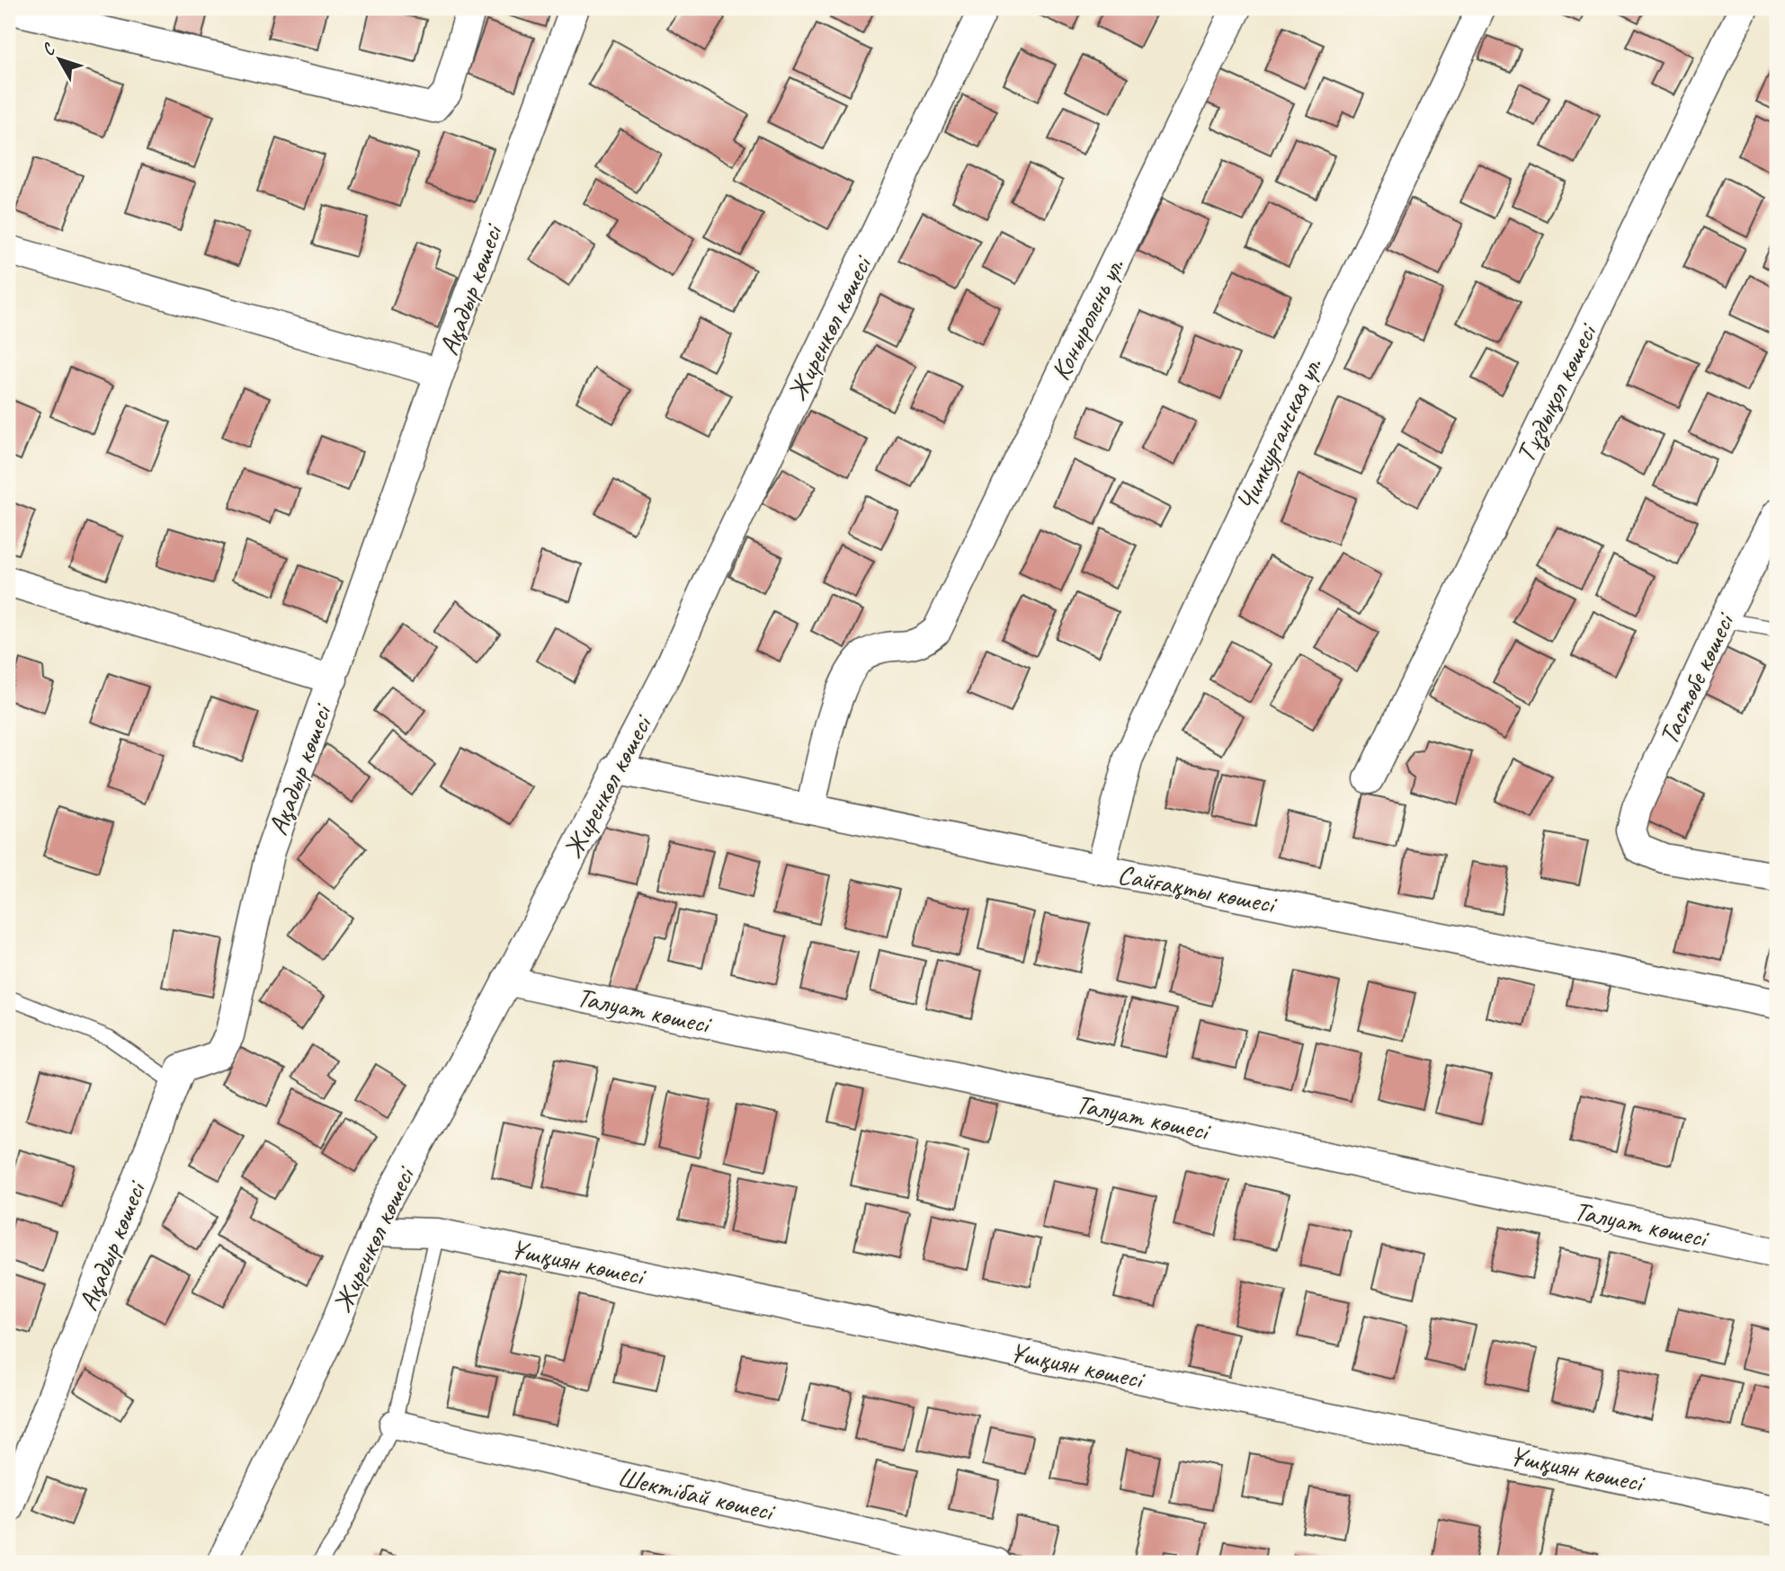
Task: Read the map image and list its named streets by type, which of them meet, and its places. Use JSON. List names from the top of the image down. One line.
{"streets":{"street":["Ақадыр көшесі","Коныролень ул.","Жиренкөл көшесі","Тұздықол көшесі","Чимкурганская ул.","Тастөбе көшесі","Сайғақты көшесі","Талуат көшесі","Ұшқиян көшесі","Шектібай көшесі"]},"crossings":[["Коныролень ул.","Сайғақты көшесі"],["Жиренкөл көшесі","Сайғақты көшесі"],["Жиренкөл көшесі","Талуат көшесі"],["Жиренкөл көшесі","Ұшқиян көшесі"],["Чимкурганская ул.","Сайғақты көшесі"]],"north":"top left"}
